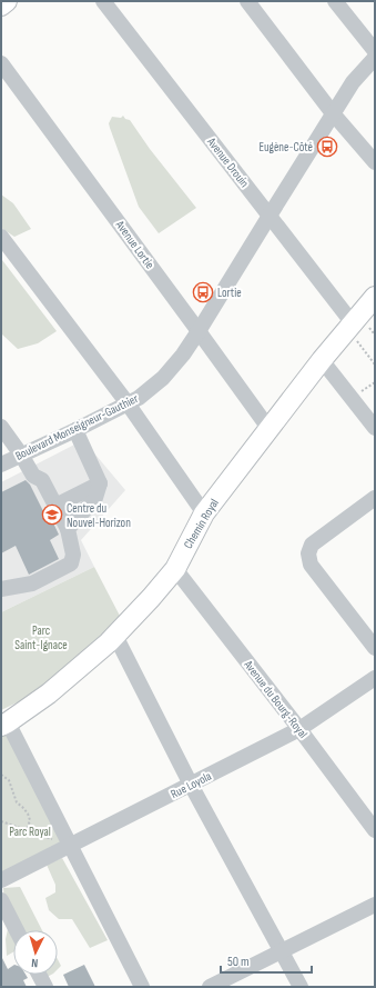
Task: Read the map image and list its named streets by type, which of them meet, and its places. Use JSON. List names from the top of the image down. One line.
{"streets":{"main road":["Chemin Royal"],"street":["Avenue Drouin","Avenue Lortie","Boulevard Monseigneur-Gauthier","Avenue du Bourg-Royal","Rue Loyola"]},"crossings":[["Avenue Drouin","Boulevard Monseigneur-Gauthier"],["Avenue Drouin","Chemin Royal"],["Avenue Lortie","Boulevard Monseigneur-Gauthier"],["Avenue Lortie","Chemin Royal"],["Chemin Royal","Avenue du Bourg-Royal"],["Avenue du Bourg-Royal","Rue Loyola"]],"parks":["Parc Saint-Ignace","Parc Royal"],"places":{"bus stop":["Eugène-Côté","Lortie"],"school or university":["Centre du Nouvel-Horizon"]},"scale_bar":"50 m","north":"bottom"}
